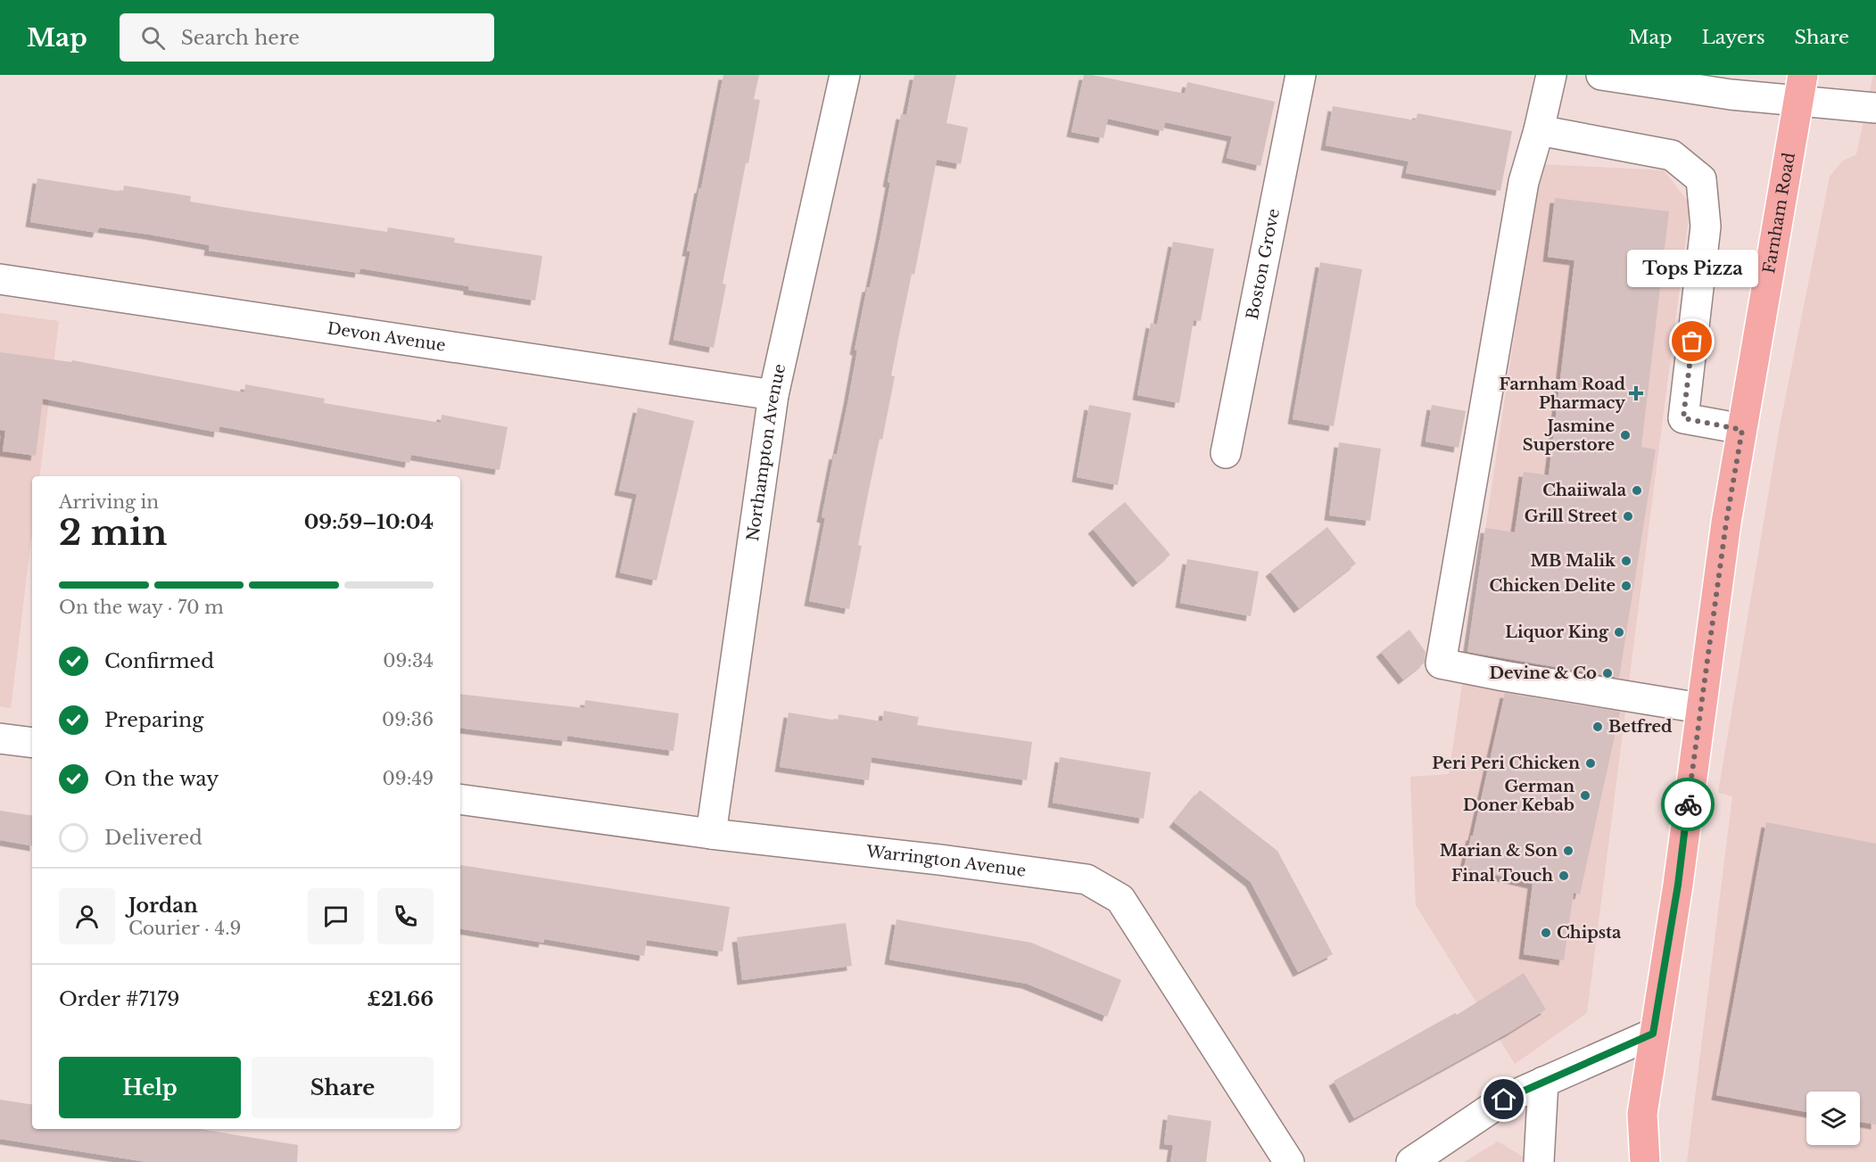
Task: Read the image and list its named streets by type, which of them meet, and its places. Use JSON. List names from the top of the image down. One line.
{"streets":{"main road":["Farnham Road"],"street":["Boston Grove","Devon Avenue","Northampton Avenue","Warrington Avenue"]},"crossings":[["Devon Avenue","Northampton Avenue"],["Northampton Avenue","Warrington Avenue"]],"places":{"other":["Tops Pizza","Jasmine Superstore","Chaiiwala","Grill Street","MB Malik","Chicken Delite","Liquor King","Devine & Co","Betfred","Peri Peri Chicken","German Doner Kebab","Marian & Son","Final Touch","Chipsta"],"health":["Farnham Road Pharmacy"]},"page":{"header":"Map","search":"Search here","nav":["Map","Layers","Share"],"bubble":"Tops Pizza","heading":["2 min","Arriving in","09:59–10:04"],"panel":["Jordan","Courier · 4.9","Order #7179","£21.66"],"bar":"On the way · 70 m","list":[["Confirmed","09:34"],["Preparing","09:36"],["On the way","09:49"],"Delivered"],"buttons":["Help","Share"]}}
